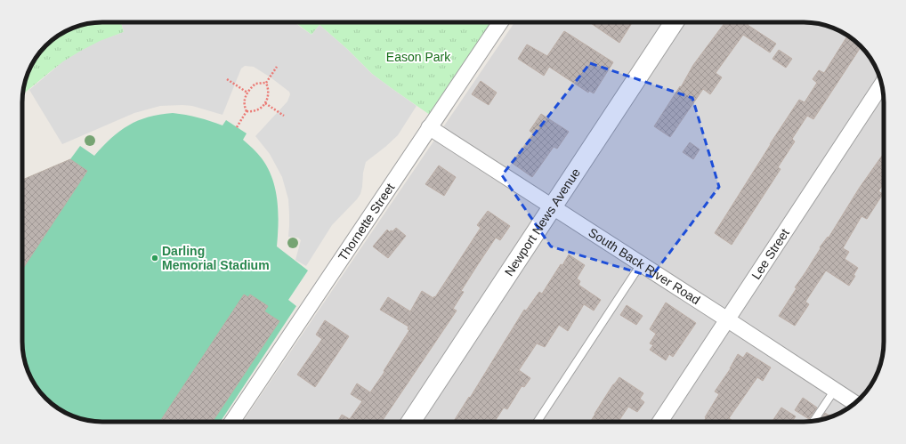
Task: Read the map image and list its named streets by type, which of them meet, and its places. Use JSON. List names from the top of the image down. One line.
{"streets":{"street":["Thornette Street","Newport News Avenue","Lee Street","South Back River Road"]},"crossings":[["Thornette Street","South Back River Road"],["Newport News Avenue","South Back River Road"],["Lee Street","South Back River Road"]],"parks":["Eason Park"],"places":["Darling Memorial Stadium"]}
